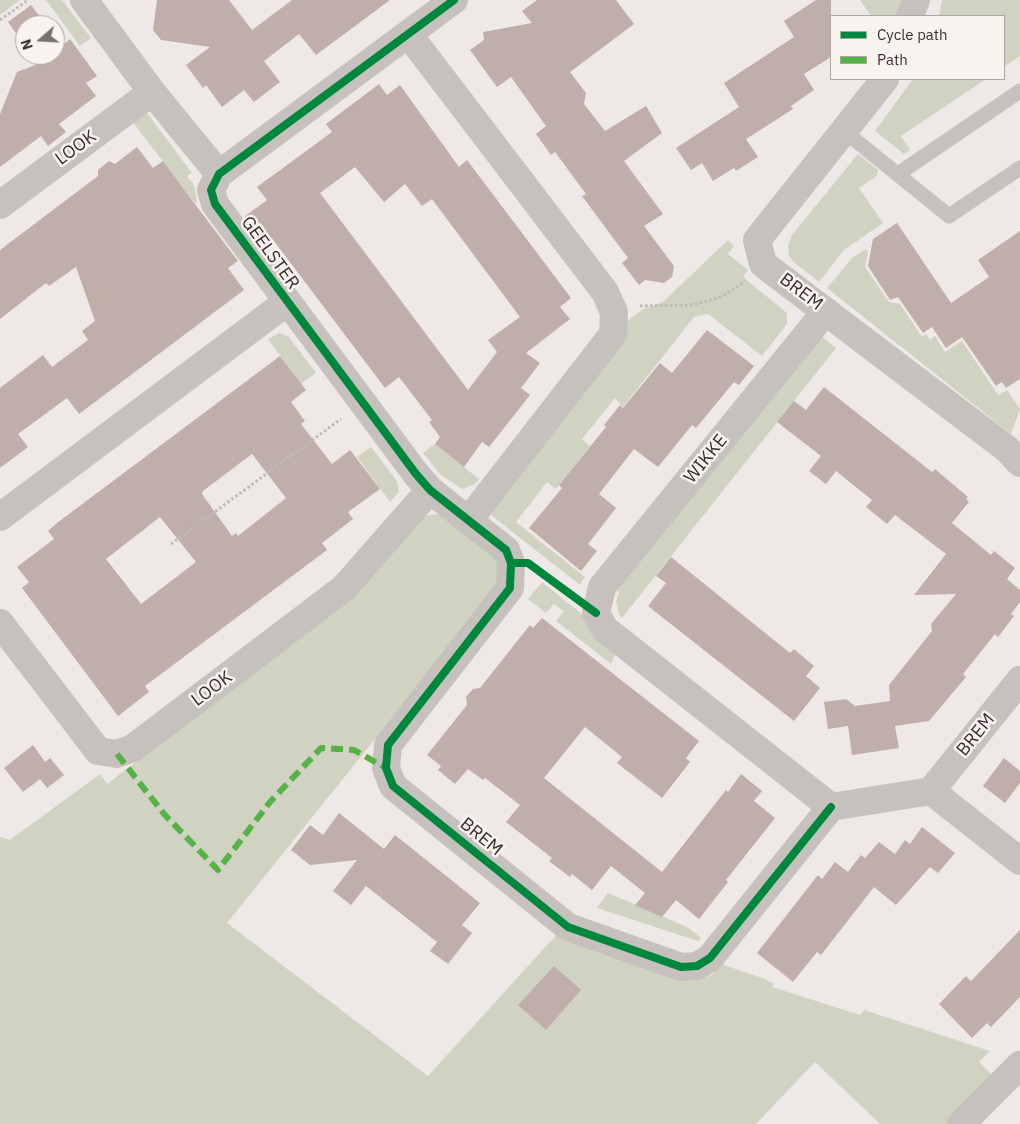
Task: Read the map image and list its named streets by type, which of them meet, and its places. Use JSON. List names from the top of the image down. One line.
{"streets":{"street":["LOOK","GEELSTER","BREM","WIKKE"]},"crossings":[["LOOK","GEELSTER"],["GEELSTER","BREM"],["BREM","WIKKE"]],"legend":["Cycle path","Path"],"north":"left"}
